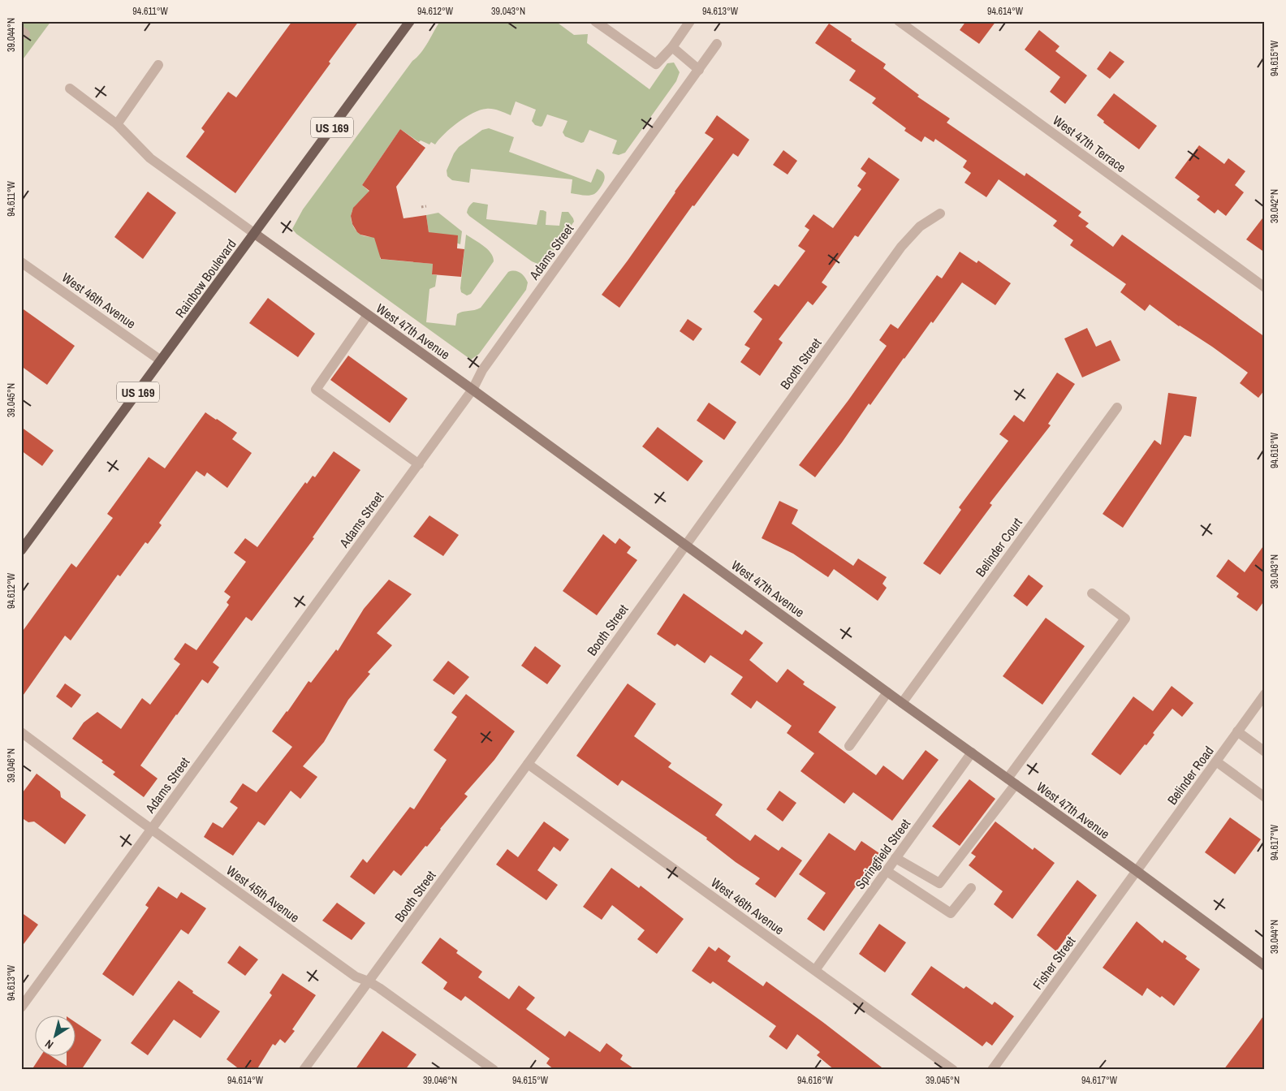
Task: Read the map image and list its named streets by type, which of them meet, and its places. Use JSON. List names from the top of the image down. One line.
{"streets":{"main road":["US 169","Rainbow Boulevard"],"street":["West 47th Terrace","Adams Street","West 46th Avenue","West 47th Avenue","Booth Street","Belinder Court","Belinder Road","Springfield Street","West 45th Avenue","Fisher Street"]},"crossings":[["Adams Street","West 47th Avenue"],["Adams Street","West 45th Avenue"],["Rainbow Boulevard","West 46th Avenue"],["Rainbow Boulevard","West 47th Avenue"],["West 46th Avenue","Booth Street"],["West 46th Avenue","Springfield Street"],["West 47th Avenue","Booth Street"],["West 47th Avenue","Belinder Court"],["West 47th Avenue","Belinder Road"],["West 47th Avenue","Springfield Street"],["West 47th Avenue","Fisher Street"],["Booth Street","West 45th Avenue"],["Belinder Road","Fisher Street"]],"north":"bottom left","coordinates":["94.611°W","94.612°W","39.043°N","94.613°W","94.614°W","39.044°N","94.615°W","39.042°N","39.045°N","94.616°W","39.046°N","94.617°W"]}
